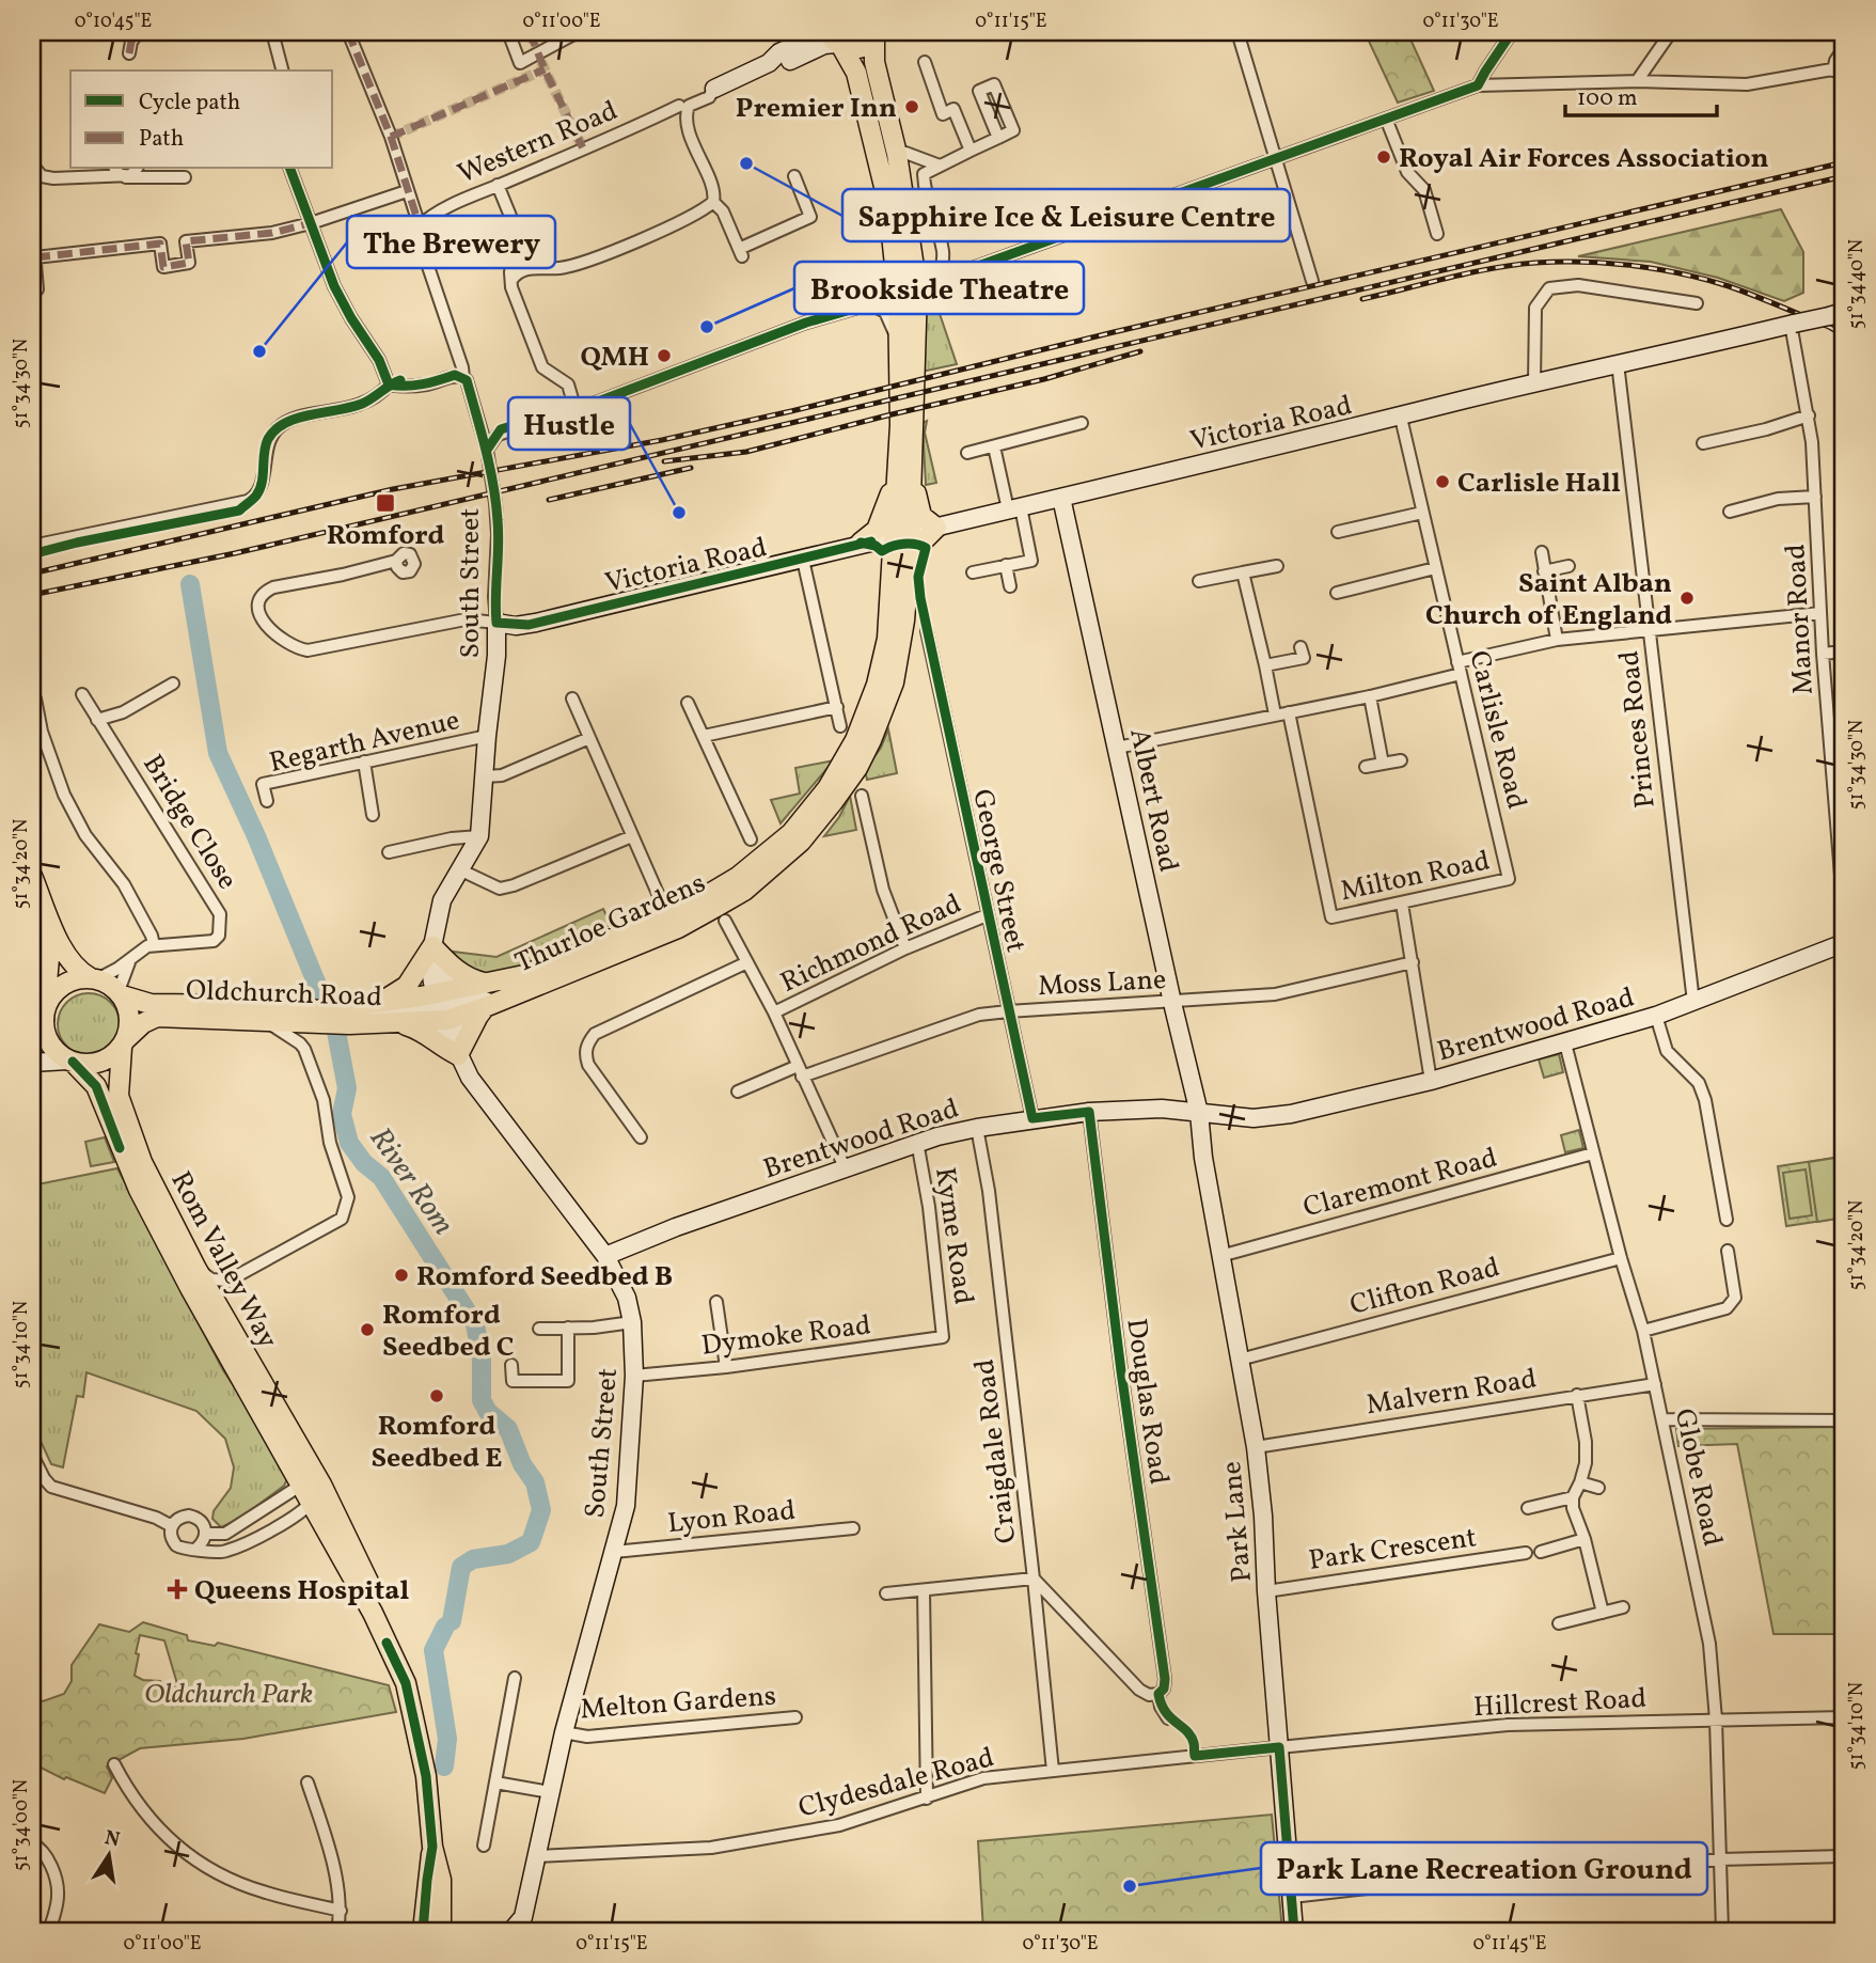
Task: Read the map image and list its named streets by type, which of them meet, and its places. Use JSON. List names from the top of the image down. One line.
{"streets":{"main road":["Thurloe Gardens","Oldchurch Road","Rom Valley Way"],"street":["Western Road","Victoria Road","South Street","Manor Road","Carlisle Road","Princes Road","Regarth Avenue","Albert Road","Bridge Close","George Street","Milton Road","Richmond Road","Moss Lane","Brentwood Road","Claremont Road","Kyme Road","Clifton Road","Dymoke Road","Malvern Road","Douglas Road","Craigdale Road","Globe Road","Lyon Road","Park Lane","Park Crescent","Melton Gardens","Hillcrest Road","Clydesdale Road"]},"crossings":[["Western Road","South Street"],["Victoria Road","South Street"],["Victoria Road","Manor Road"],["Victoria Road","Carlisle Road"],["Victoria Road","Princes Road"],["Victoria Road","Albert Road"],["Victoria Road","Thurloe Gardens"],["South Street","Regarth Avenue"],["South Street","Thurloe Gardens"],["South Street","Oldchurch Road"],["South Street","Brentwood Road"],["South Street","Dymoke Road"],["South Street","Lyon Road"],["South Street","Melton Gardens"],["South Street","Clydesdale Road"],["Carlisle Road","Milton Road"],["Princes Road","Brentwood Road"],["Albert Road","Moss Lane"],["Albert Road","Brentwood Road"],["Albert Road","Park Lane"],["Bridge Close","Oldchurch Road"],["Bridge Close","Rom Valley Way"],["George Street","Richmond Road"],["George Street","Moss Lane"],["George Street","Brentwood Road"],["Thurloe Gardens","Oldchurch Road"],["Oldchurch Road","Rom Valley Way"],["Brentwood Road","Kyme Road"],["Brentwood Road","Douglas Road"],["Brentwood Road","Craigdale Road"],["Brentwood Road","Globe Road"],["Brentwood Road","Park Lane"],["Claremont Road","Globe Road"],["Claremont Road","Park Lane"],["Kyme Road","Dymoke Road"],["Clifton Road","Globe Road"],["Clifton Road","Park Lane"],["Malvern Road","Globe Road"],["Malvern Road","Park Lane"],["Craigdale Road","Clydesdale Road"],["Globe Road","Hillcrest Road"],["Park Lane","Park Crescent"],["Park Lane","Hillcrest Road"],["Park Lane","Clydesdale Road"],["Hillcrest Road","Clydesdale Road"]],"water":["River Rom"],"parks":["Oldchurch Park"],"places":{"other":["Premier Inn","Royal Air Forces Association","Sapphire Ice & Leisure Centre","Brookside Theatre","The Brewery","QMH","Carlisle Hall","Hustle","Saint Alban Church of England","Romford Seedbed B","Romford Seedbed C","Romford Seedbed E","Park Lane Recreation Ground"],"transit":["Romford"],"health":["Queens Hospital"]},"legend":["Cycle path","Path"],"scale_bar":"100 m","north":"top","coordinates":["0°10'45\"E","0°11'00\"E","0°11'15\"E","0°11'30\"E","51°34'40\"N","51°34'30\"N","51°34'20\"N","51°34'10\"N","51°34'00\"N","0°11'45\"E"]}
